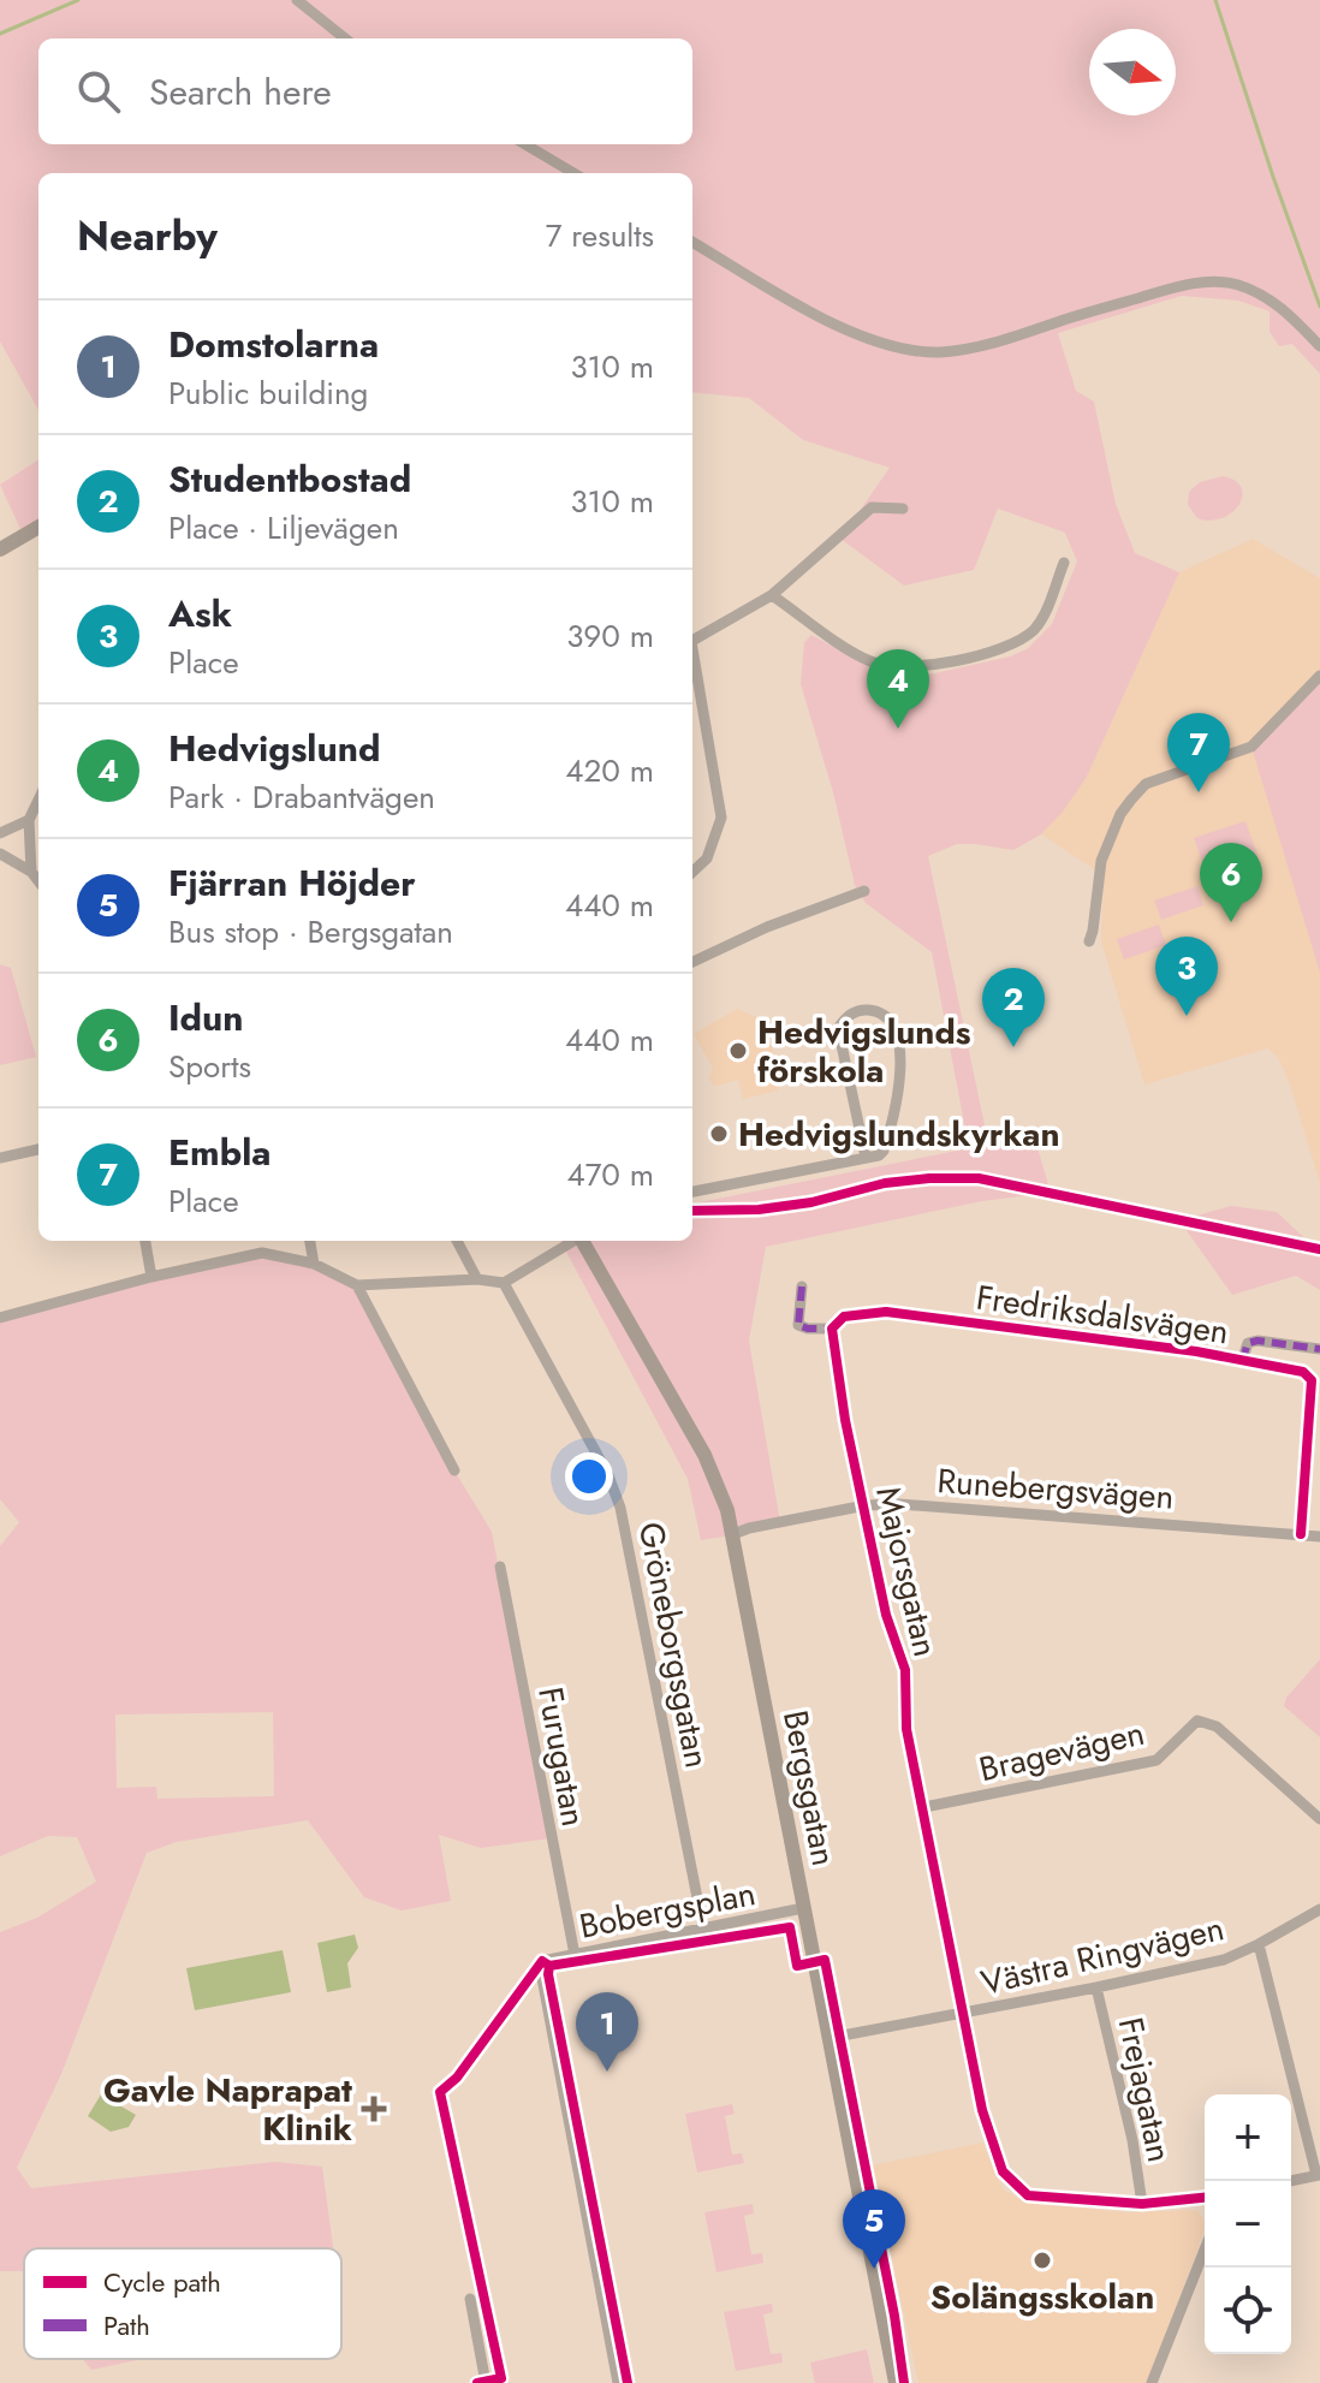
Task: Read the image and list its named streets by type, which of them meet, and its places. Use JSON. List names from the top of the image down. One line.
{"streets":{"street":["Fredriksdalsvägen","Runebergsvägen","Majorsgatan","Gröneborgsgatan","Bragevägen","Furugatan","Bergsgatan","Bobergsplan","Västra Ringvägen","Frejagatan"]},"crossings":[["Fredriksdalsvägen","Runebergsvägen"],["Fredriksdalsvägen","Majorsgatan"],["Runebergsvägen","Majorsgatan"],["Runebergsvägen","Bergsgatan"],["Majorsgatan","Bragevägen"],["Majorsgatan","Västra Ringvägen"],["Majorsgatan","Frejagatan"],["Gröneborgsgatan","Bobergsplan"],["Furugatan","Bobergsplan"],["Bergsgatan","Bobergsplan"],["Bergsgatan","Västra Ringvägen"],["Västra Ringvägen","Frejagatan"]],"places":{"other":["Hedvigslunds förskola","Hedvigslundskyrkan","Solängsskolan"],"health":["Gavle Naprapat Klinik"]},"legend":["Cycle path","Path"],"north":"right","page":{"search":"Search here","heading":["Nearby","7 results"],"list":[{"mark":"1","name":"Domstolarna","note":"Public building","value":"310 m"},{"mark":"2","name":"Studentbostad","note":"Place · Liljevägen","value":"310 m"},{"mark":"3","name":"Ask","note":"Place","value":"390 m"},{"mark":"4","name":"Hedvigslund","note":"Park · Drabantvägen","value":"420 m"},{"mark":"5","name":"Fjärran Höjder","note":"Bus stop · Bergsgatan","value":"440 m"},{"mark":"6","name":"Idun","note":"Sports","value":"440 m"},{"mark":"7","name":"Embla","note":"Place","value":"470 m"}],"pins":["4","7","6","3","2","1","5"],"map_buttons":["+","−"]}}
